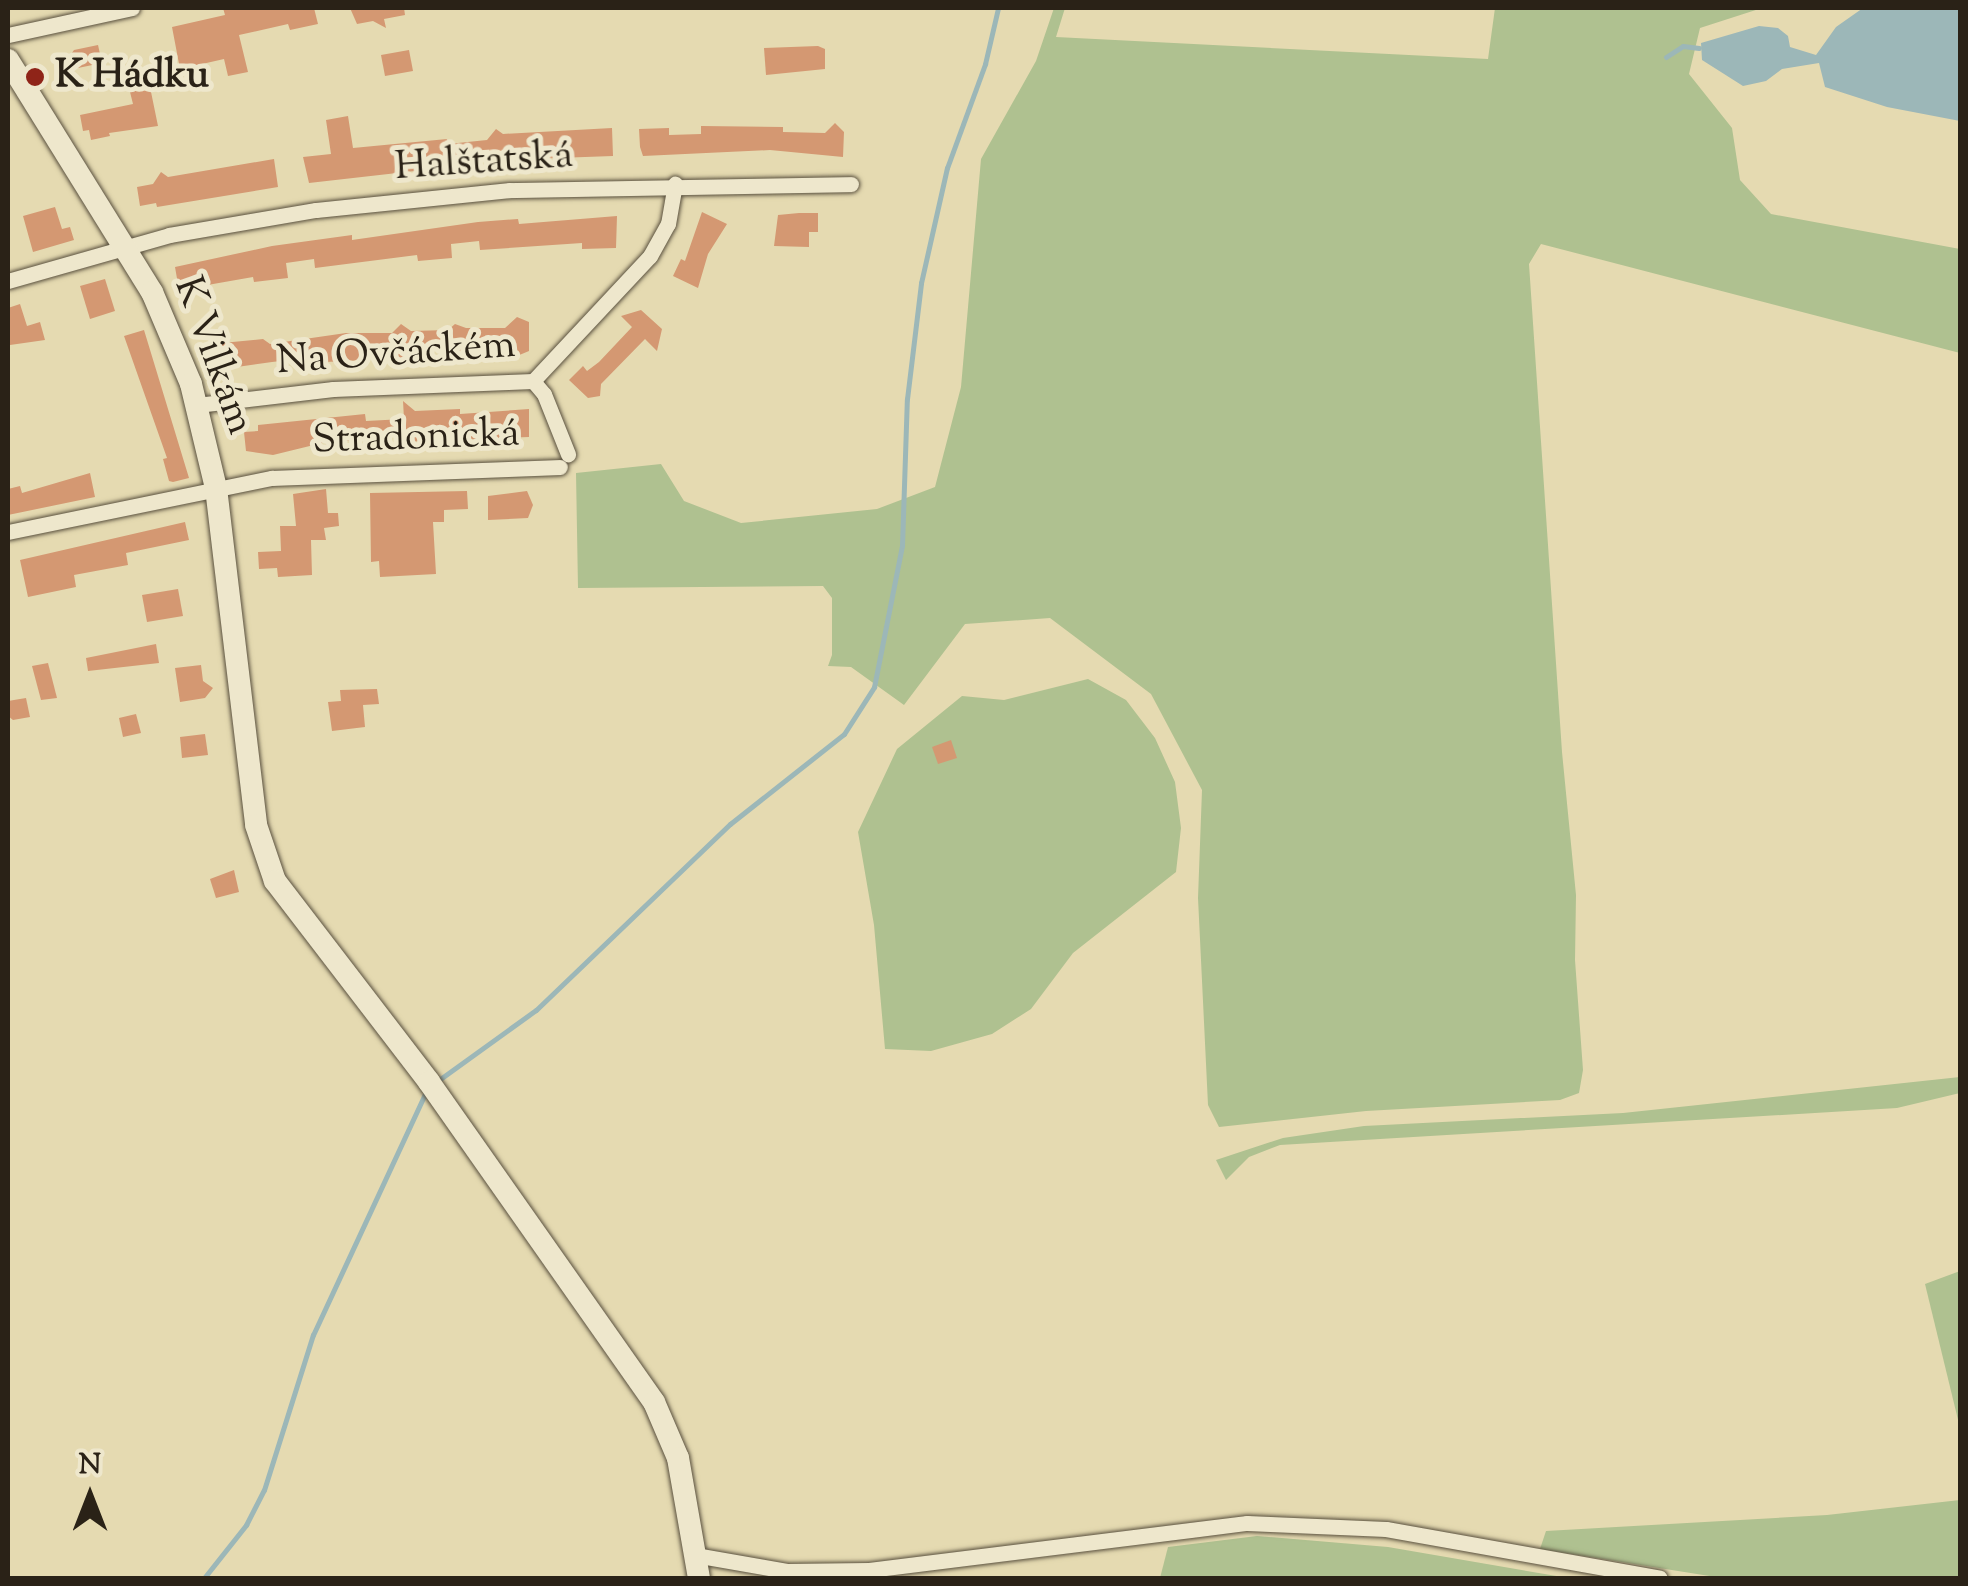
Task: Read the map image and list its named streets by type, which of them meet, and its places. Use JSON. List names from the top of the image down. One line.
{"streets":{"street":["Halštatská","Na Ovčáckém","K Vilkám","Stradonická"]},"crossings":[["Halštatská","Na Ovčáckém"],["Halštatská","K Vilkám"],["Na Ovčáckém","K Vilkám"],["Na Ovčáckém","Stradonická"],["K Vilkám","Stradonická"]],"places":["K Hádku"],"north":"top"}
